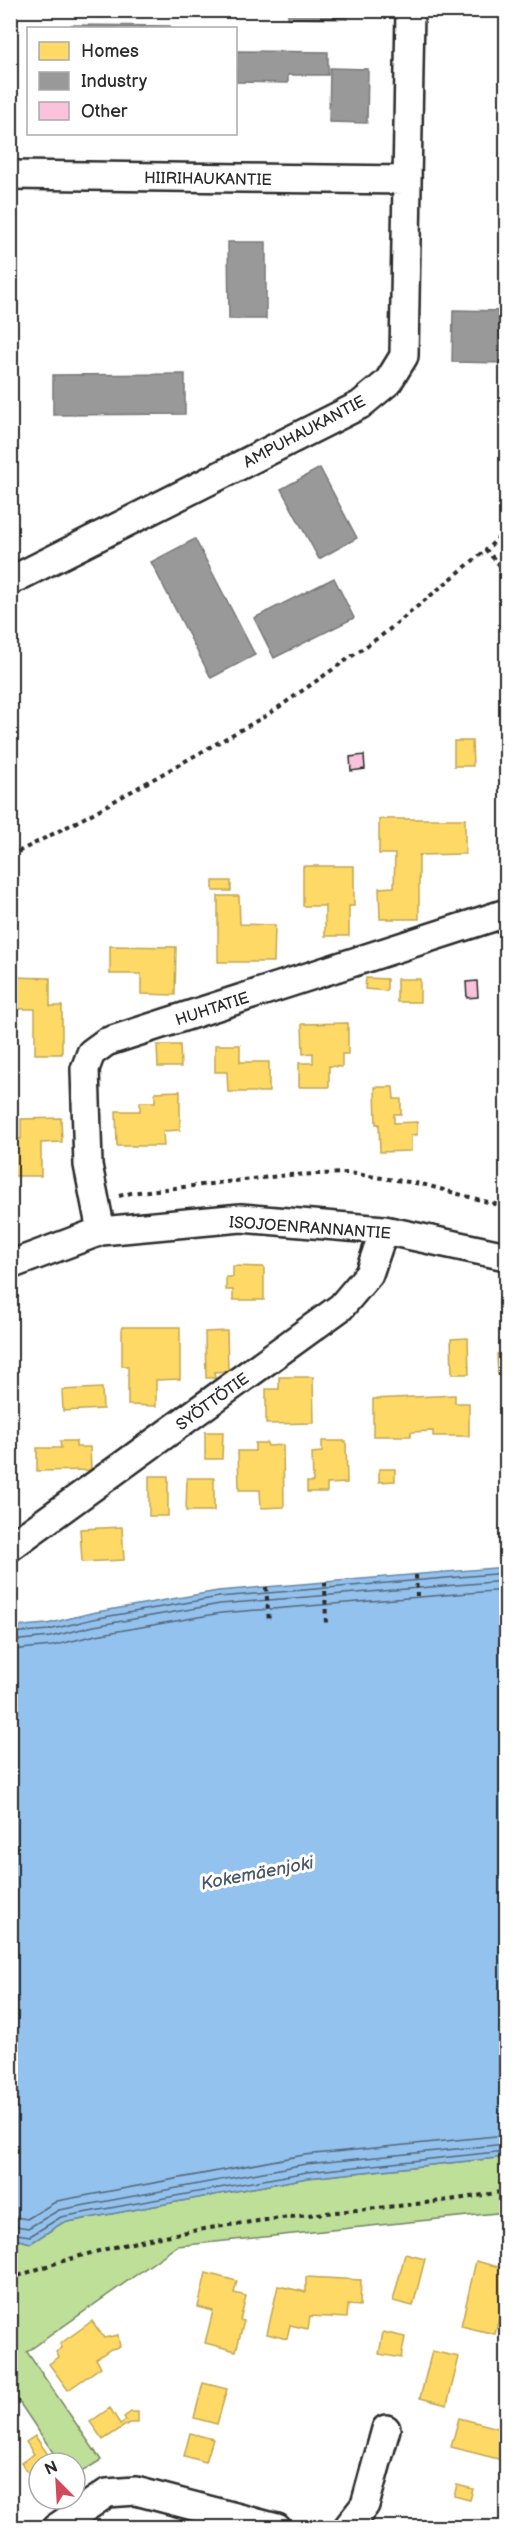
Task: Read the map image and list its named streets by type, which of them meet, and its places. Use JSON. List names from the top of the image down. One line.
{"streets":{"street":["HIIRIHAUKANTIE","AMPUHAUKANTIE","HUHTATIE","ISOJOENRANNANTIE","SYÖTTÖTIE"]},"crossings":[["HIIRIHAUKANTIE","AMPUHAUKANTIE"],["HUHTATIE","ISOJOENRANNANTIE"],["ISOJOENRANNANTIE","SYÖTTÖTIE"]],"water":["Kokemäenjoki"],"legend":["Homes","Industry","Other"],"north":"top left"}
